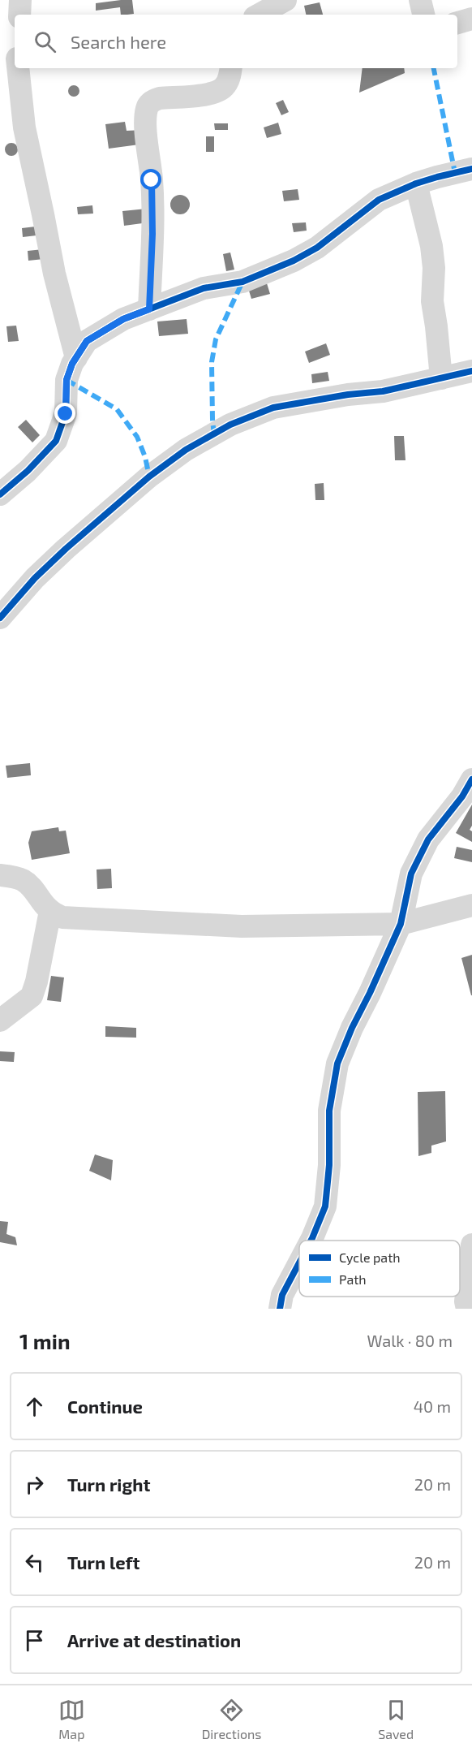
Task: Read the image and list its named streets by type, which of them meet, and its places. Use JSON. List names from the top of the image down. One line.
{"legend":["Cycle path","Path"],"page":{"search":"Search here","heading":["1 min","Walk · 80 m"],"list":[["Continue","40 m"],["Turn right","20 m"],["Turn left","20 m"],"Arrive at destination"],"nav":["Map","Directions","Saved"]}}
